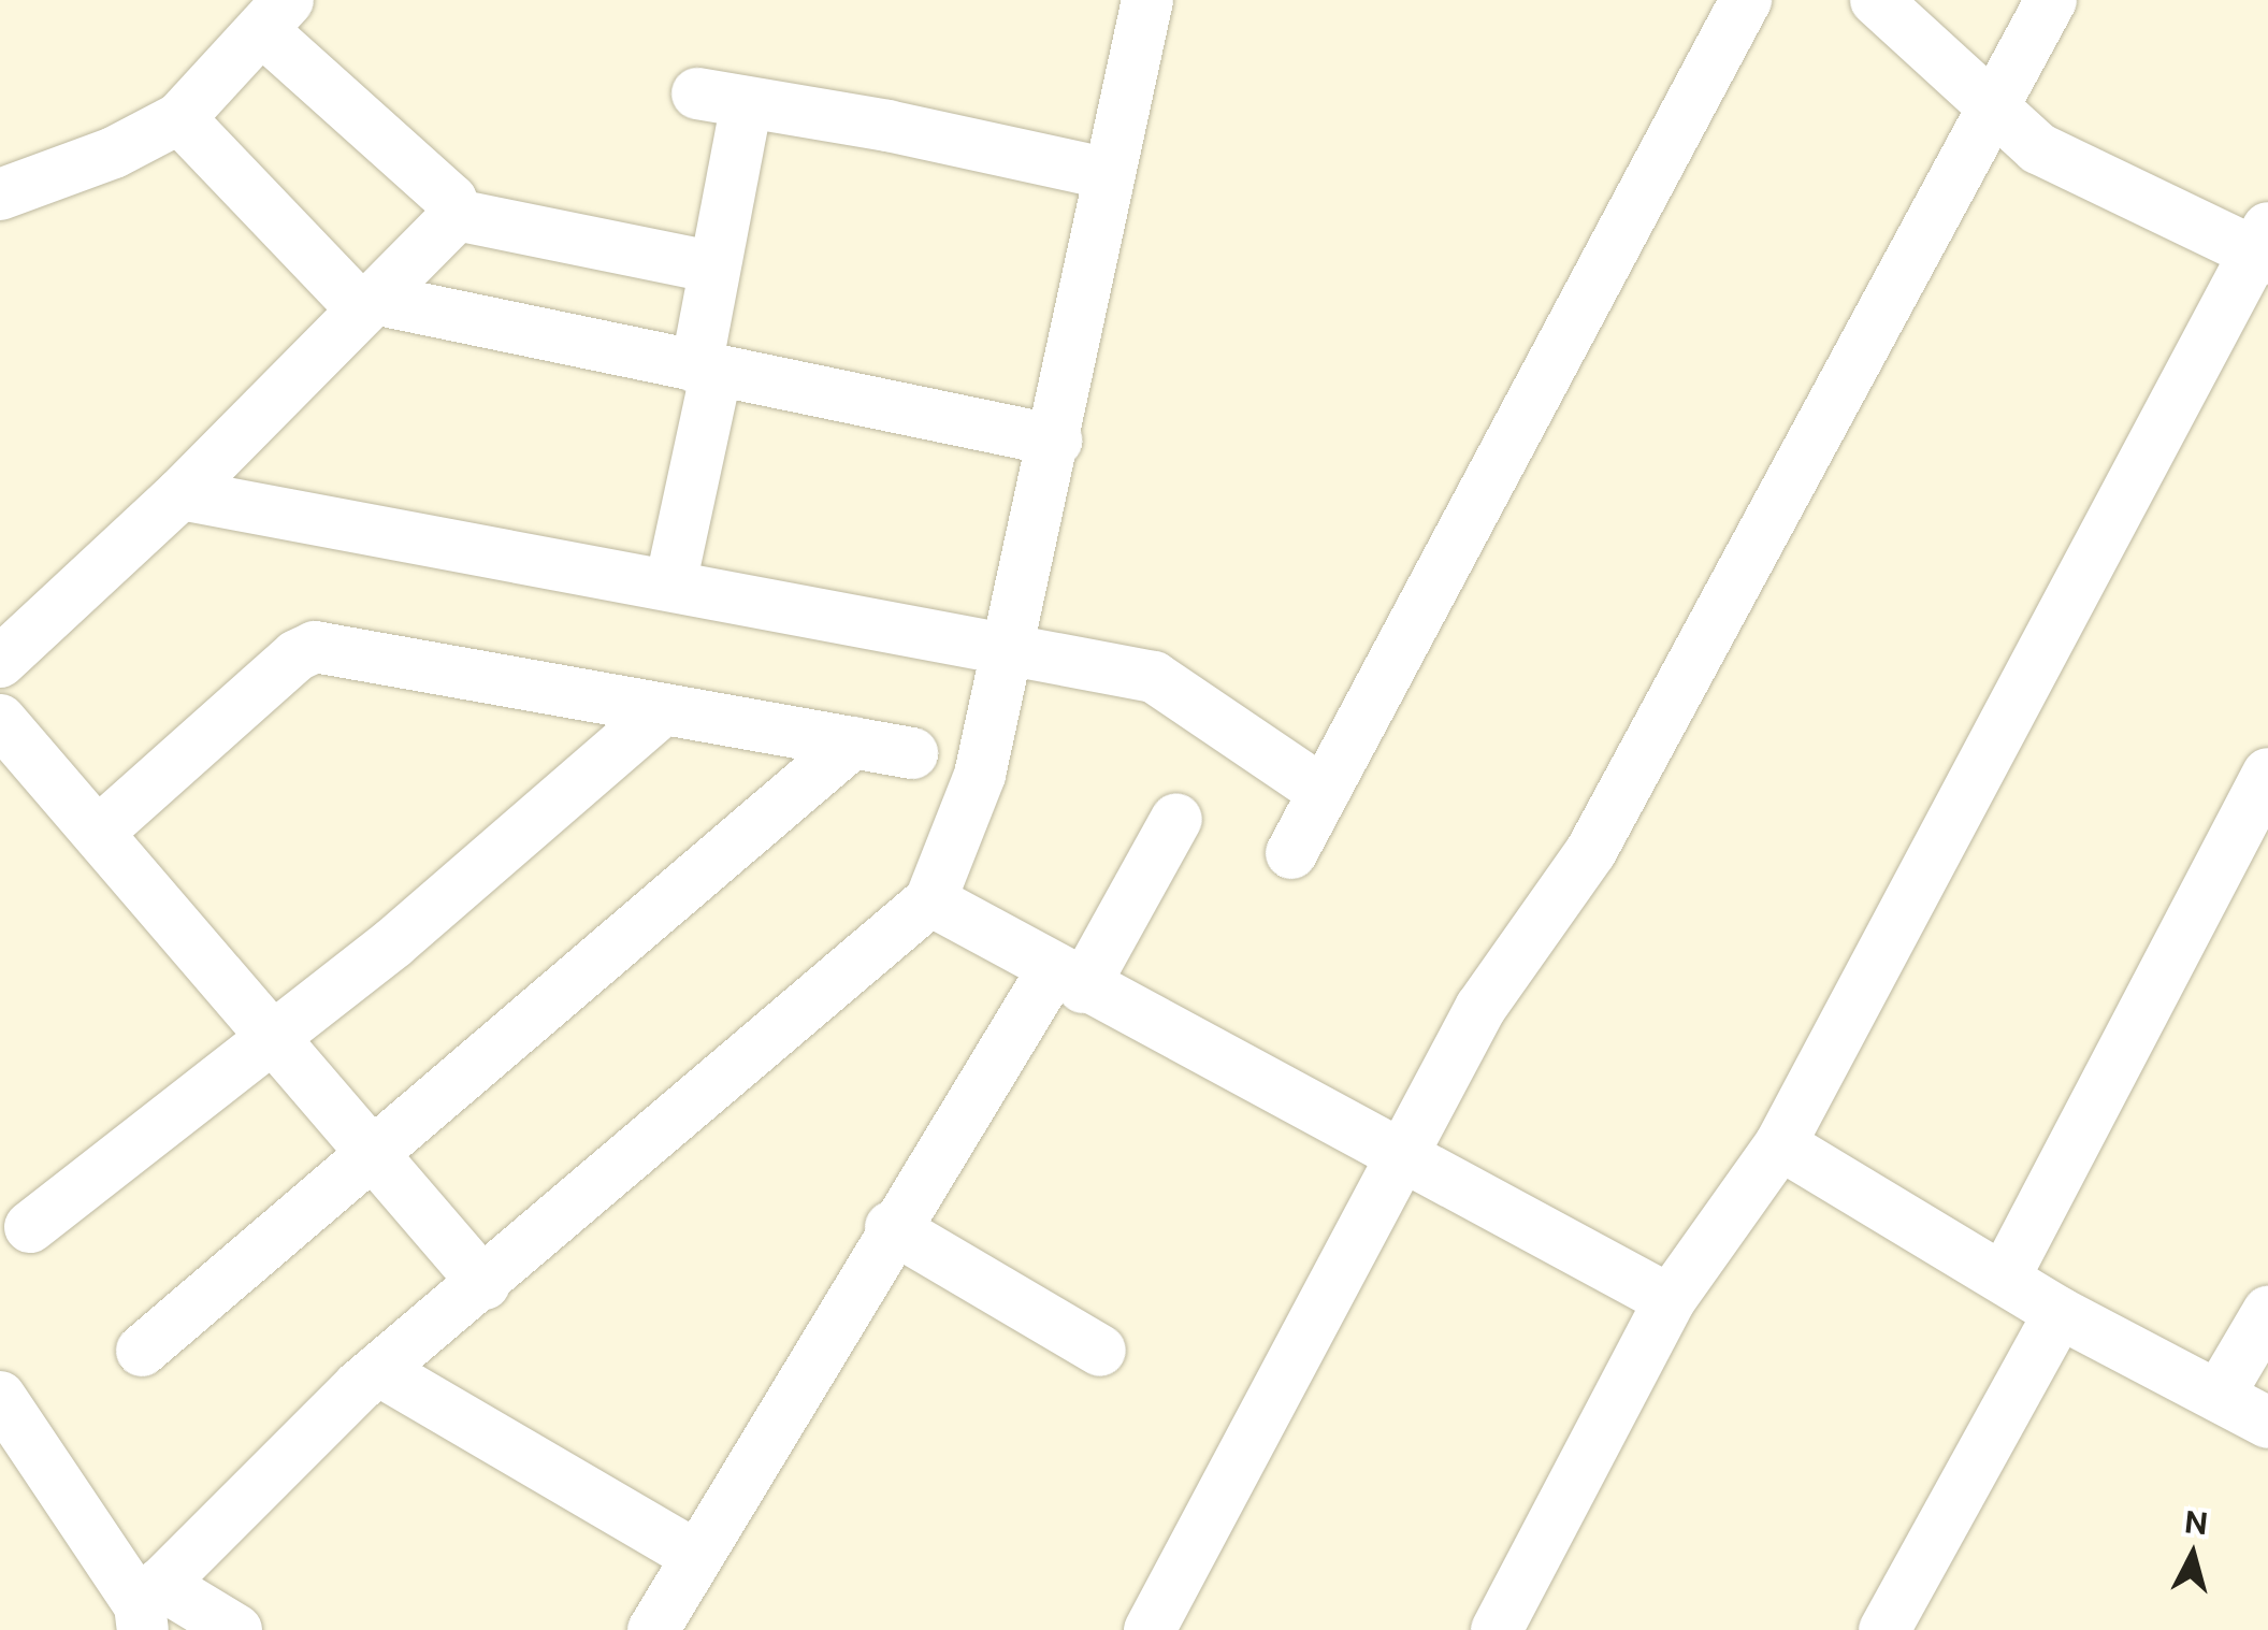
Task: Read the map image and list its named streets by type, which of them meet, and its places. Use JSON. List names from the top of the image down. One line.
{"north":"top"}
